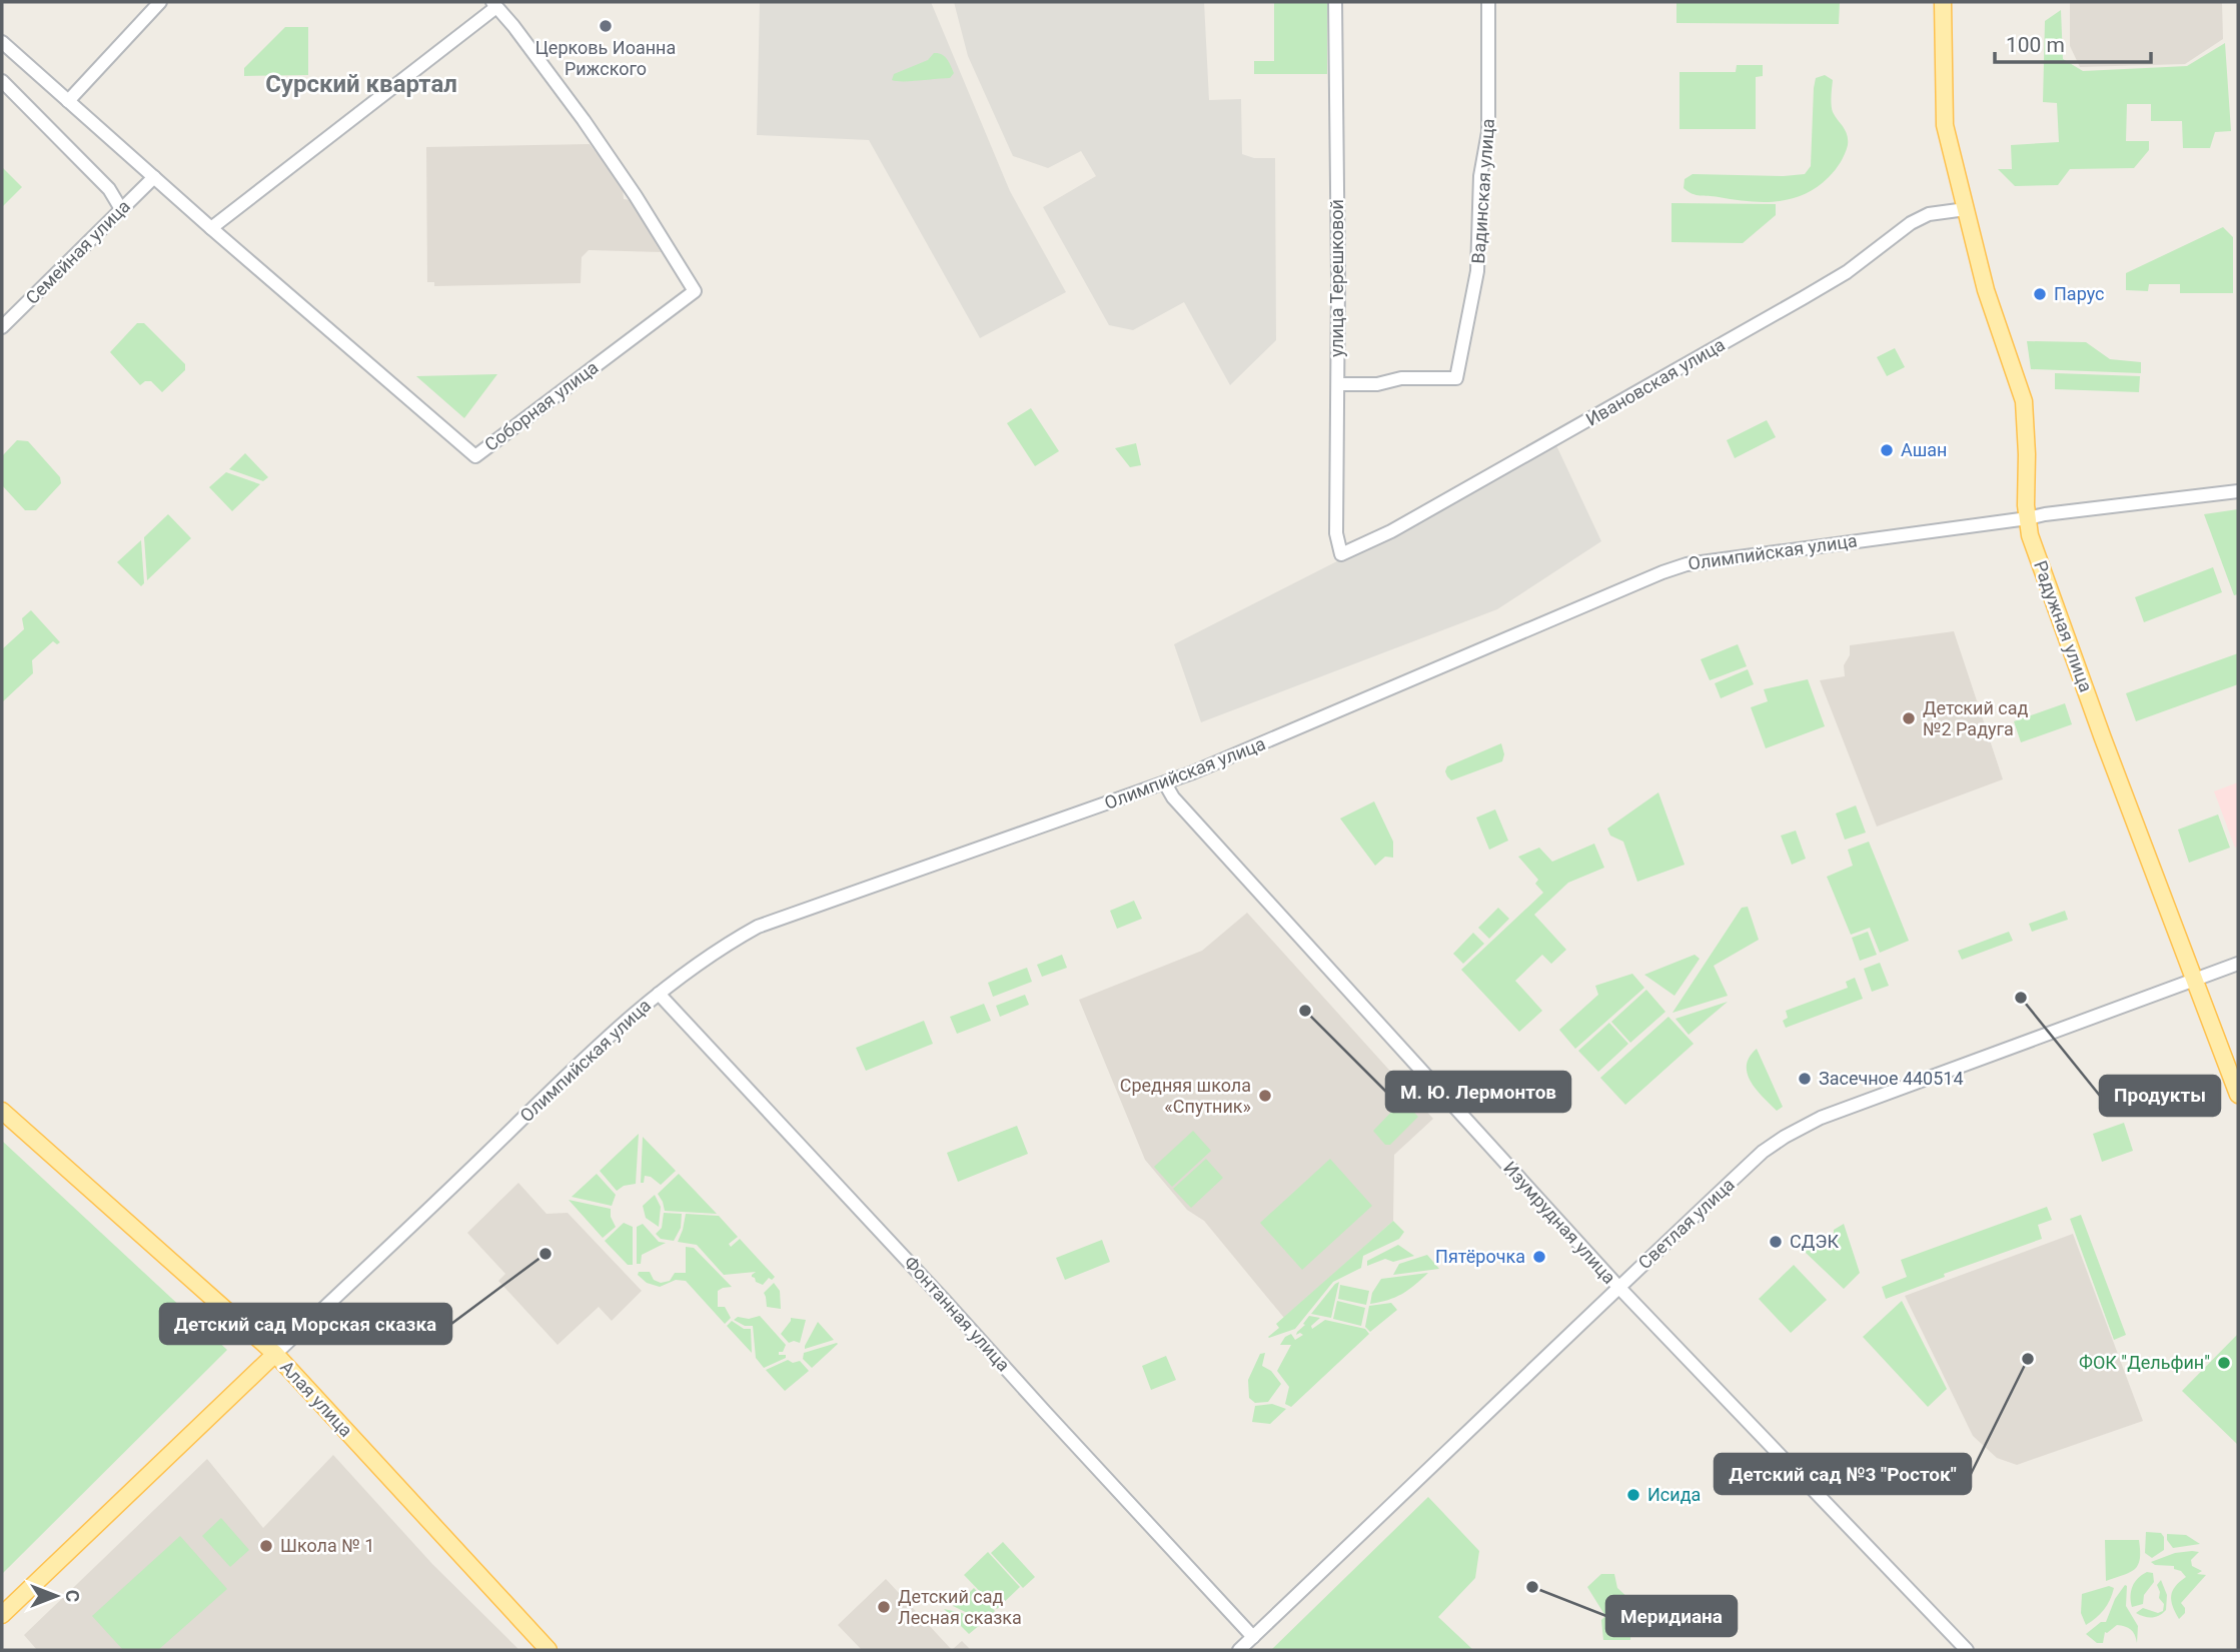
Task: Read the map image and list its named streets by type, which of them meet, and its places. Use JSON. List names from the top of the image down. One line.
{"streets":{"main road":["Радужная улица","Алая улица"],"street":["Вадинская улица","Семейная улица","улица Терешковой","Ивановская улица","Соборная улица","Олимпийская улица","Изумрудная улица","Светлая улица","Фонтанная улица"]},"crossings":[["Вадинская улица","улица Терешковой"],["Семейная улица","Соборная улица"],["улица Терешковой","Ивановская улица"],["Ивановская улица","Радужная улица"],["Олимпийская улица","Радужная улица"],["Олимпийская улица","Изумрудная улица"],["Олимпийская улица","Фонтанная улица"],["Олимпийская улица","Алая улица"],["Радужная улица","Светлая улица"],["Изумрудная улица","Светлая улица"],["Светлая улица","Фонтанная улица"]],"districts":["Сурский квартал"],"places":["Церковь Иоанна Рижского","Парус","Ашан","Детский сад №2 Радуга","Продукты","М. Ю. Лермонтов","Засечное 440514","Средняя школа «Спутник»","СДЭК","Детский сад Морская сказка","Пятёрочка","Детский сад №3 \"Росток\"","ФОК \"Дельфин\"","Исида","Школа № 1","Меридиана","Детский сад Лесная сказка"],"scale_bar":"100 m","north":"right"}
